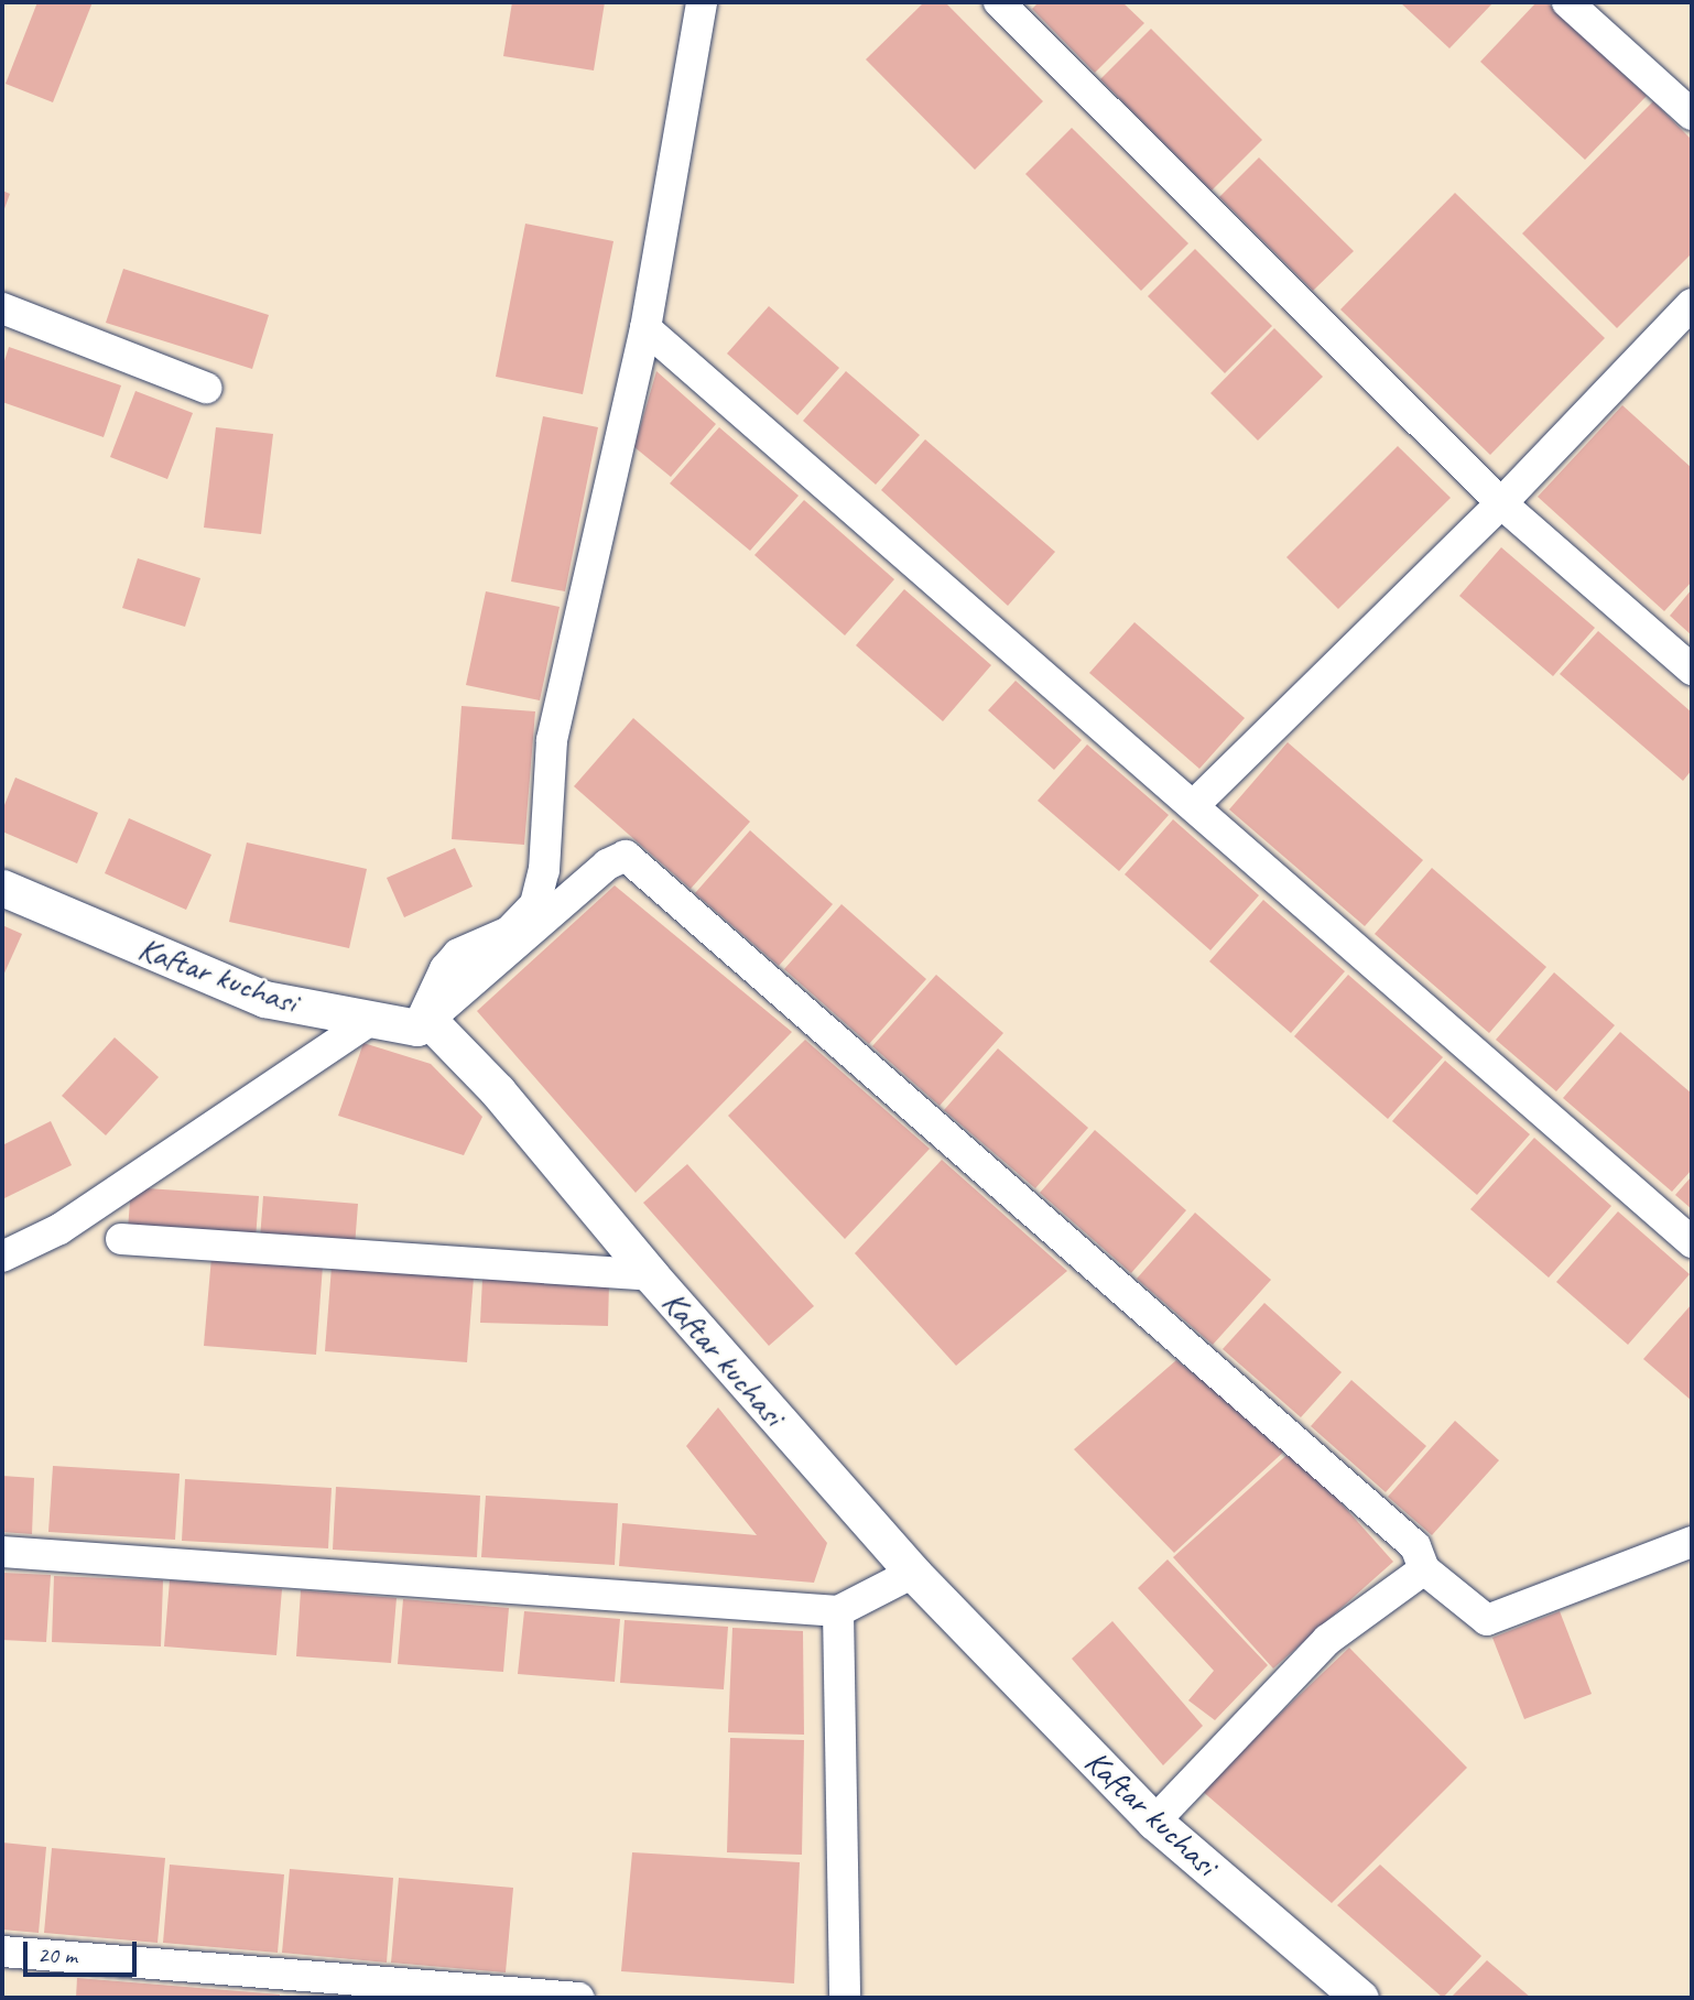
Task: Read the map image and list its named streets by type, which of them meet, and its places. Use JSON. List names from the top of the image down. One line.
{"streets":{"street":["Kaftar kuchasi"]},"scale_bar":"20 m"}
